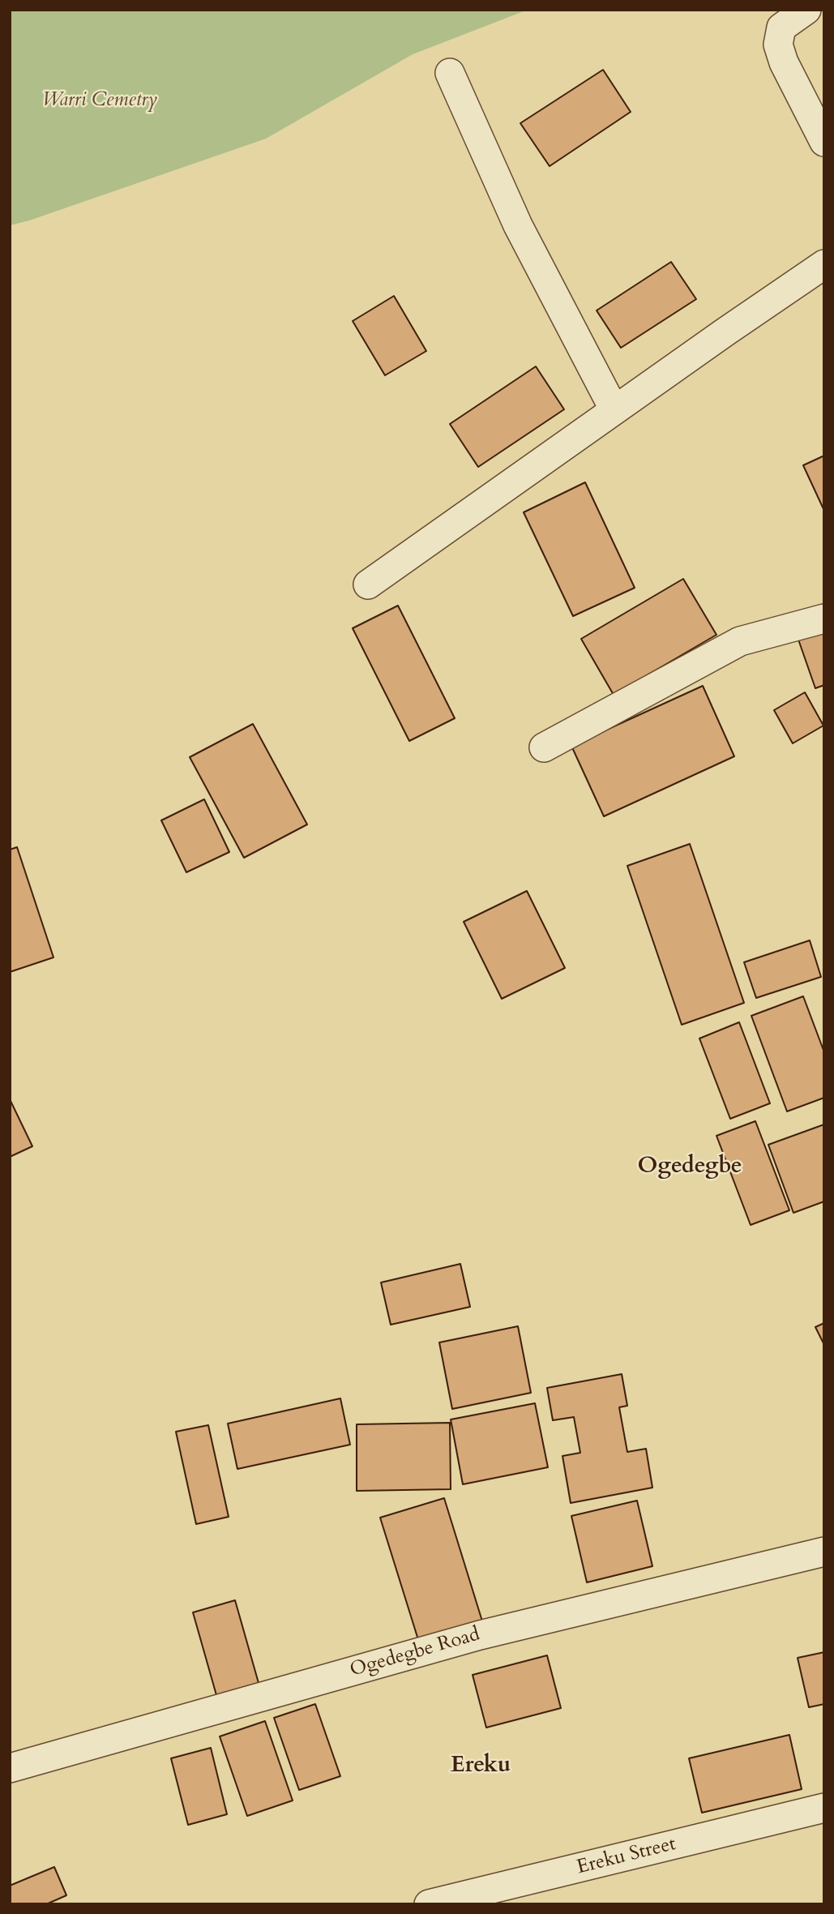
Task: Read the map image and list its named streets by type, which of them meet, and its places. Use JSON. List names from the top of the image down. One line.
{"streets":{"street":["Ogedegbe Road","Ereku Street"]},"districts":["Ogedegbe","Ereku"],"parks":["Warri Cemetry"]}
